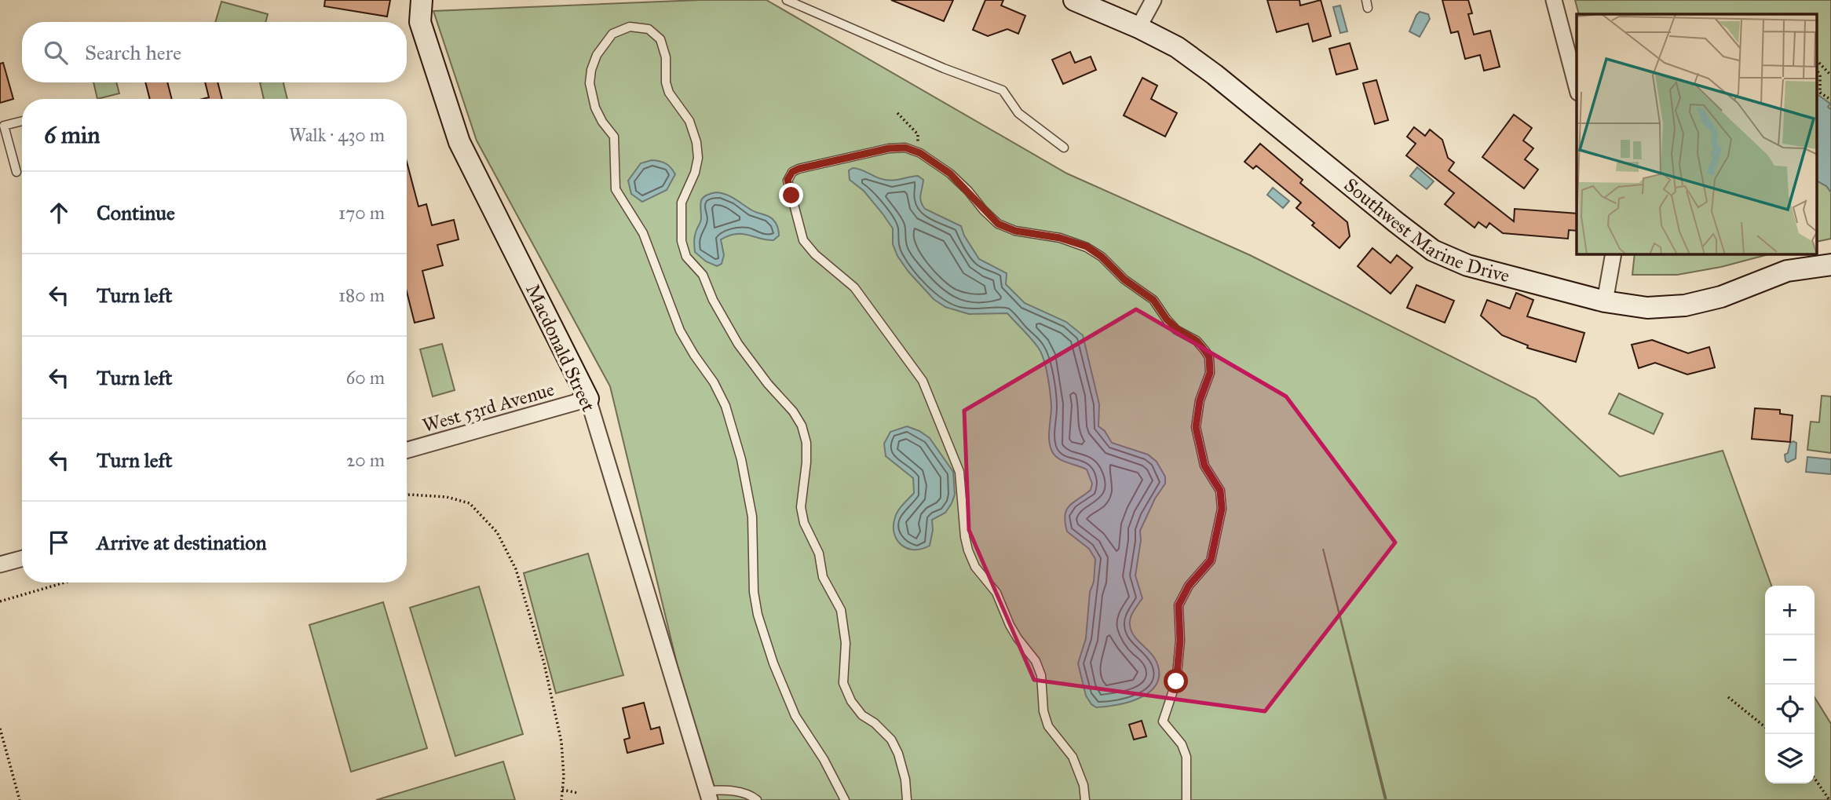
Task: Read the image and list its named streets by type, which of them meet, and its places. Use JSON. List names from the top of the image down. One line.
{"streets":{"main road":["Southwest Marine Drive","Macdonald Street"],"street":["West 53rd Avenue"]},"crossings":[["Macdonald Street","West 53rd Avenue"]],"page":{"search":"Search here","heading":["6 min","Walk · 430 m"],"list":[["Continue","170 m"],["Turn left","180 m"],["Turn left","60 m"],["Turn left","20 m"],"Arrive at destination"],"map_buttons":["+","−"]}}
